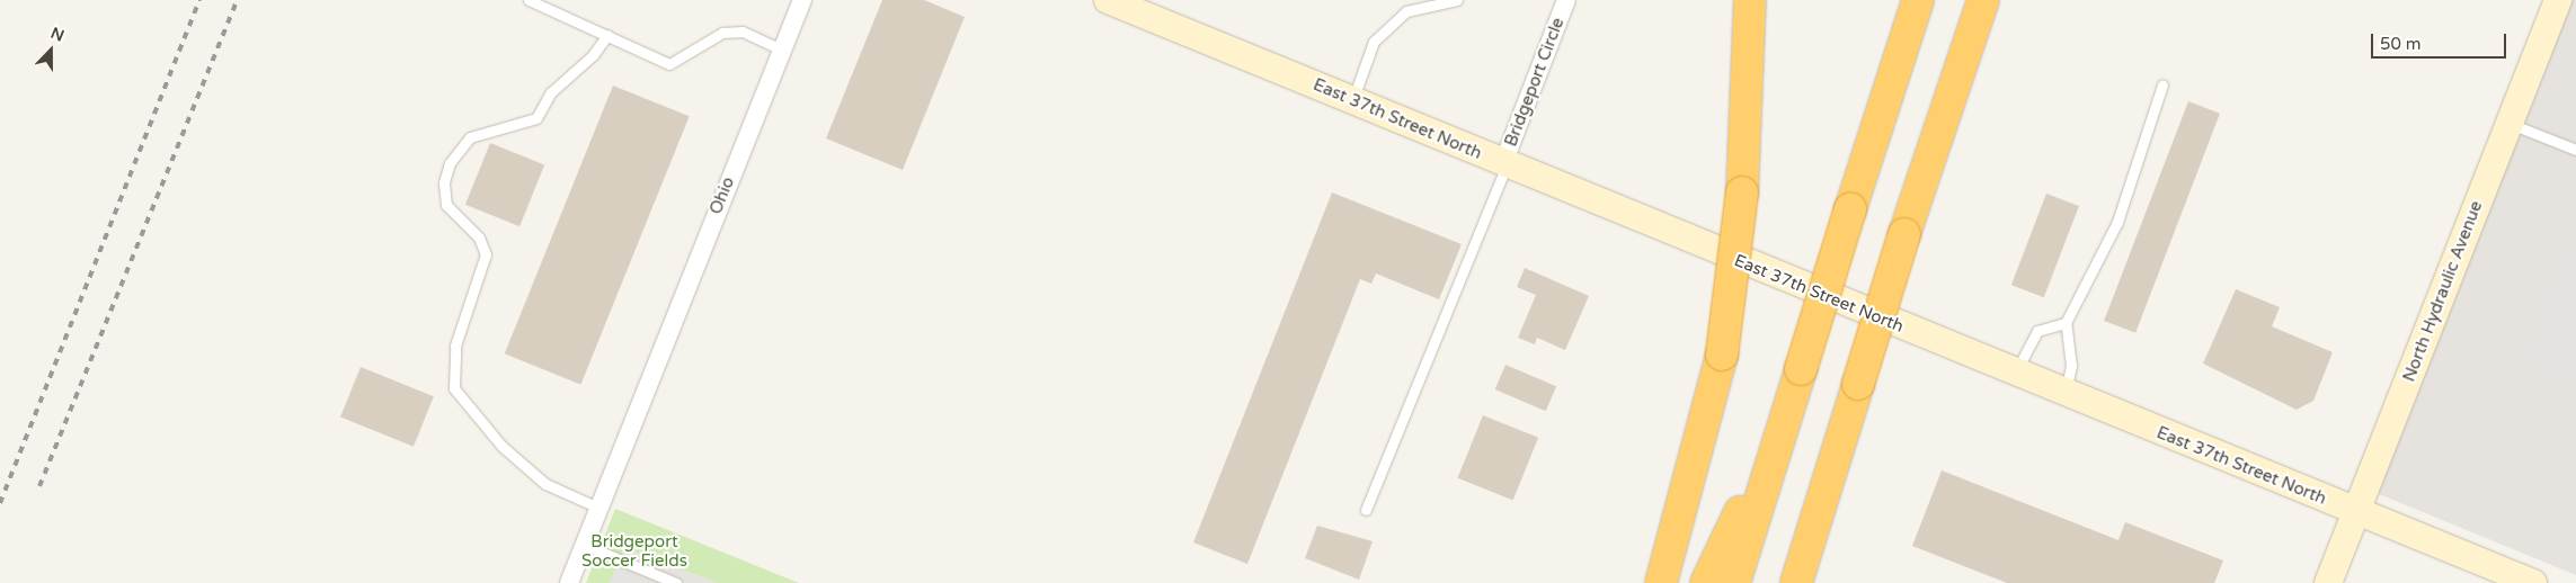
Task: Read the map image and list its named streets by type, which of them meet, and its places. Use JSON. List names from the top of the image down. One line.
{"streets":{"main road":["East 37th Street North","North Hydraulic Avenue"],"street":["Bridgeport Circle","Ohio"]},"crossings":[["Bridgeport Circle","East 37th Street North"],["East 37th Street North","North Hydraulic Avenue"]],"parks":["Bridgeport Soccer Fields"],"scale_bar":"50 m","north":"top"}
